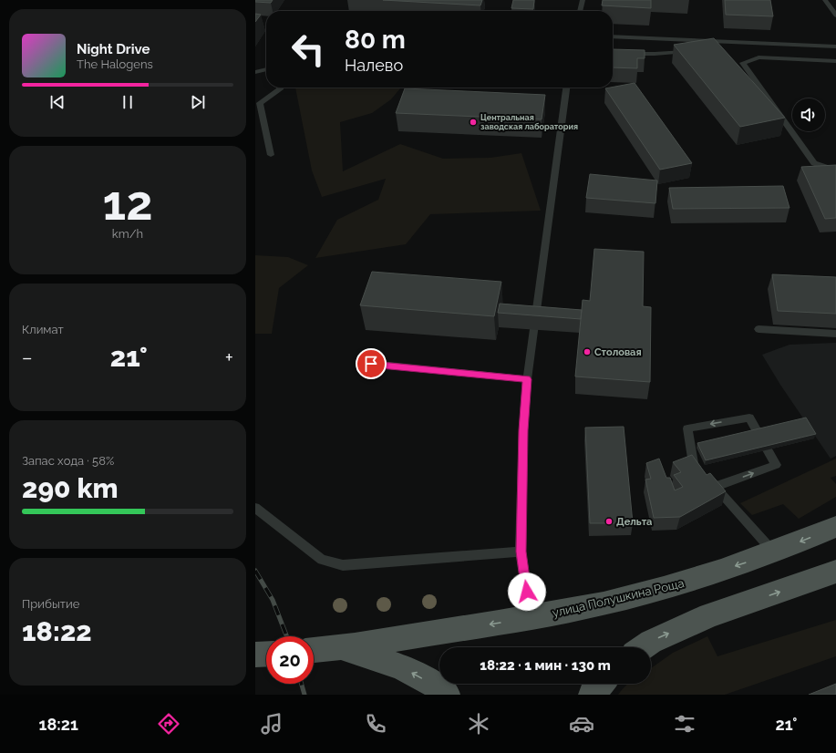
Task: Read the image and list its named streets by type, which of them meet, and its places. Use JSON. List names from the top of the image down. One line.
{"streets":{"main road":["улица Полушкина Роща"]},"places":["Центральная заводская лаборатория","Столовая","Дельта"],"page":{"turn":["80 m","Налево"],"song":["Night Drive","The Halogens"],"tile":[["12","km/h"],"Климат",["Запас хода · 58%","290 km"],["Прибытие","18:22"]],"heat":["−","21°","+"],"limit":"20","trip":"18:22 · 1 мин · 130 m","tabs":["18:21","21°"]}}
